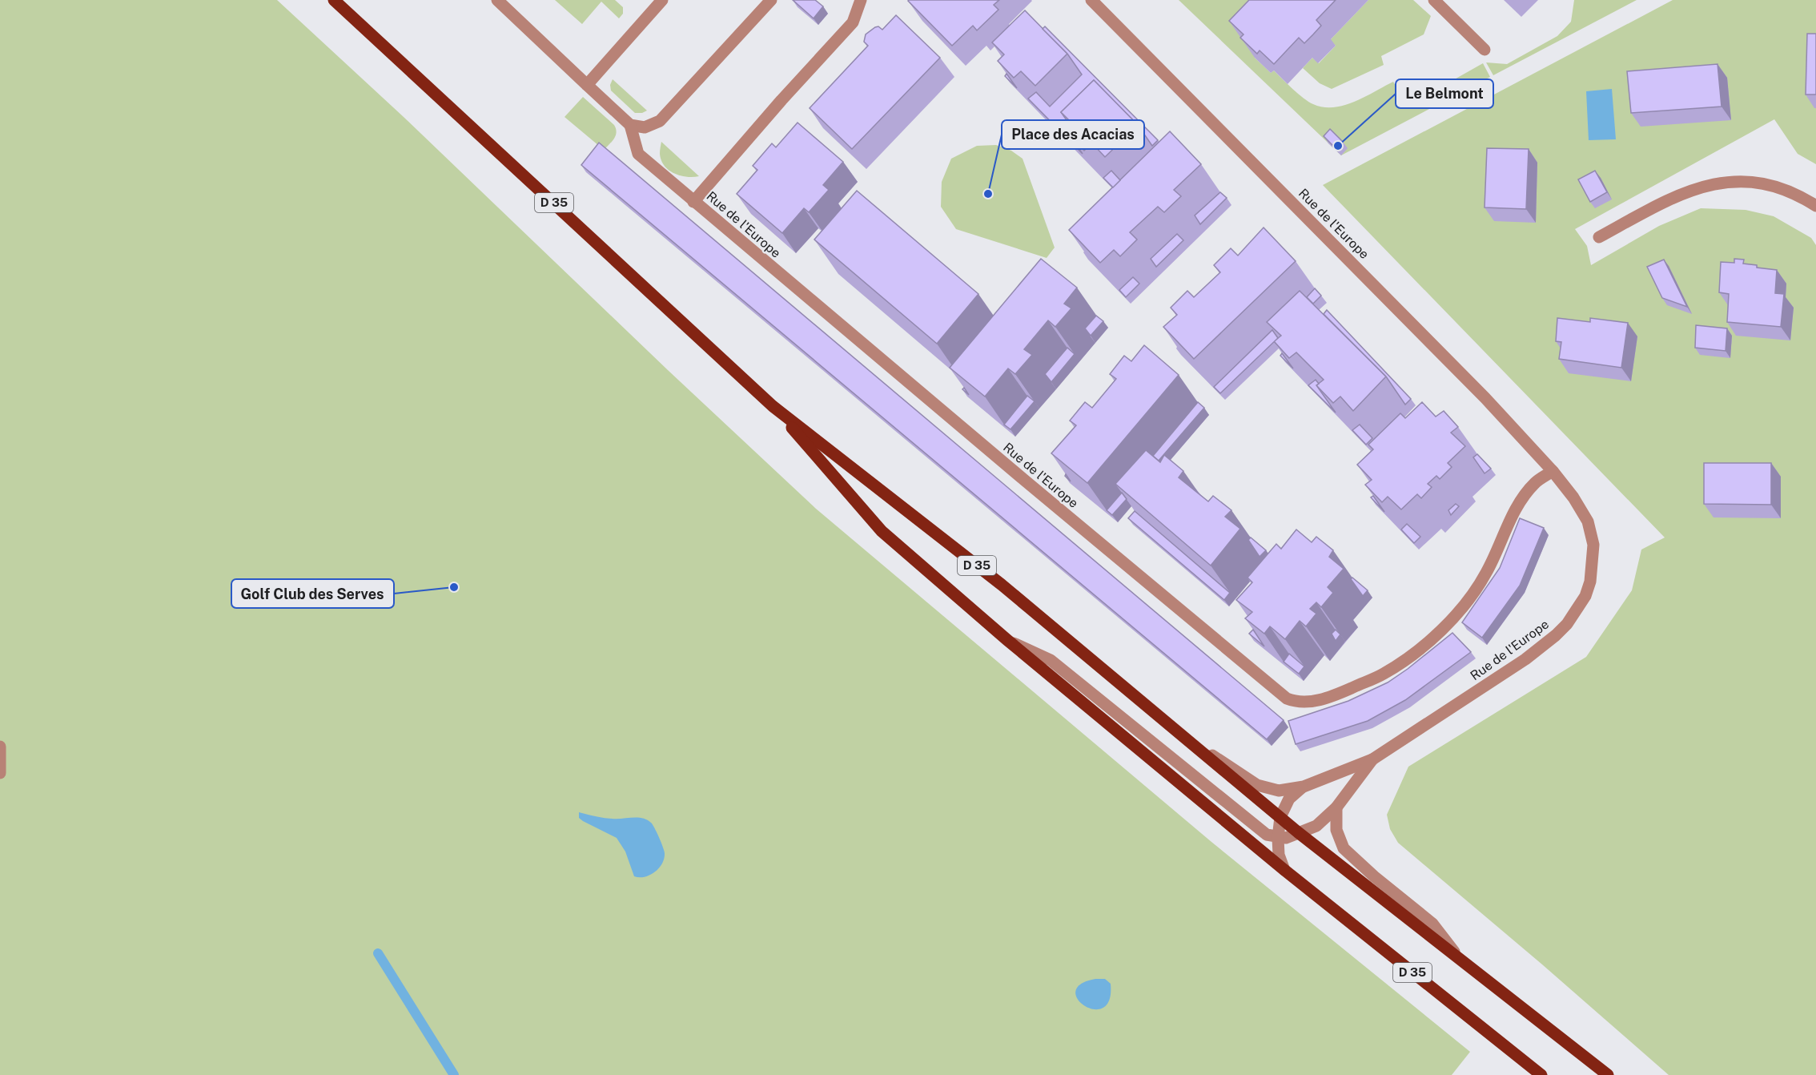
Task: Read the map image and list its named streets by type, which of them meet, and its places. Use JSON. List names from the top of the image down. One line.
{"streets":{"main road":["D 35"],"street":["Rue de l'Europe"]},"crossings":[["D 35","Rue de l'Europe"]],"places":["Le Belmont","Place des Acacias","Golf Club des Serves"]}
